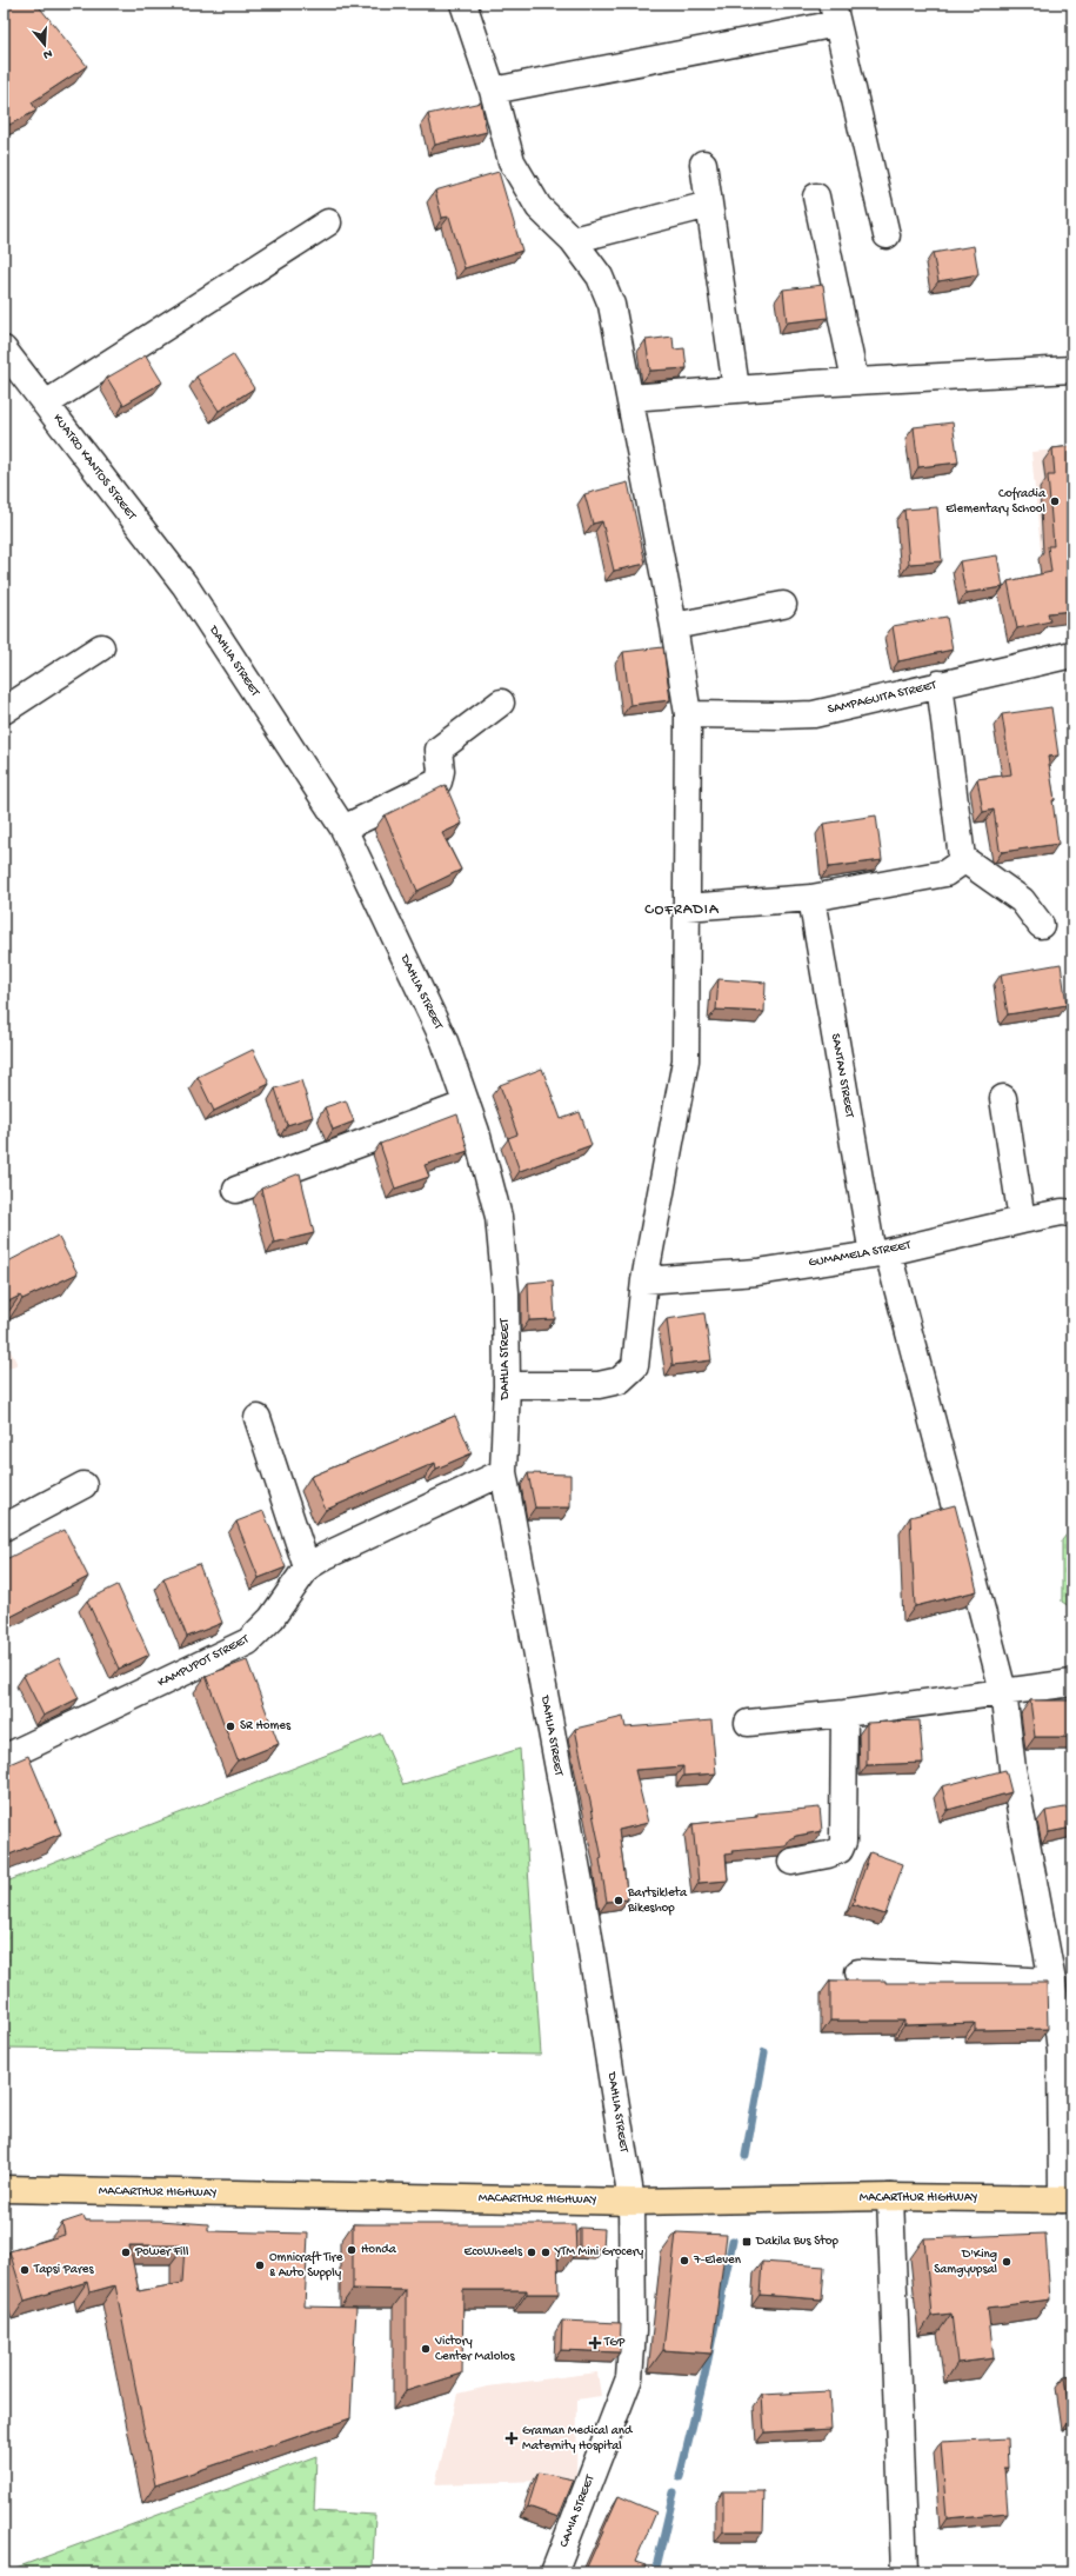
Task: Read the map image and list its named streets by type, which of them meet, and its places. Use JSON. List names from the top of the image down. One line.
{"streets":{"highway":["MACARTHUR HIGHWAY"],"street":["KUATRO KANTOS STREET","DAHLIA STREET","SAMPAGUITA STREET","SANTAN STREET","GUMAMELA STREET","KAMPUPOT STREET","CAMIA STREET"]},"crossings":[["KUATRO KANTOS STREET","DAHLIA STREET"],["DAHLIA STREET","KAMPUPOT STREET"],["DAHLIA STREET","MACARTHUR HIGHWAY"],["DAHLIA STREET","CAMIA STREET"],["SANTAN STREET","GUMAMELA STREET"],["SANTAN STREET","MACARTHUR HIGHWAY"],["MACARTHUR HIGHWAY","CAMIA STREET"]],"districts":["COFRADIA"],"places":{"other":["Cofradia Elementary School","SR Homes","Bartsikleta Bikeshop","Honda","Power Fill","EcoWheels","YTM Mini Grocery","7-Eleven","D'King Samgyupsal","Omnicraft Tire & Auto Supply","Tapsi Pares","Victory Center Malolos"],"transit":["Dakila Bus Stop"],"health":["TGP","Graman Medical and Maternity Hospital"]},"north":"bottom"}
